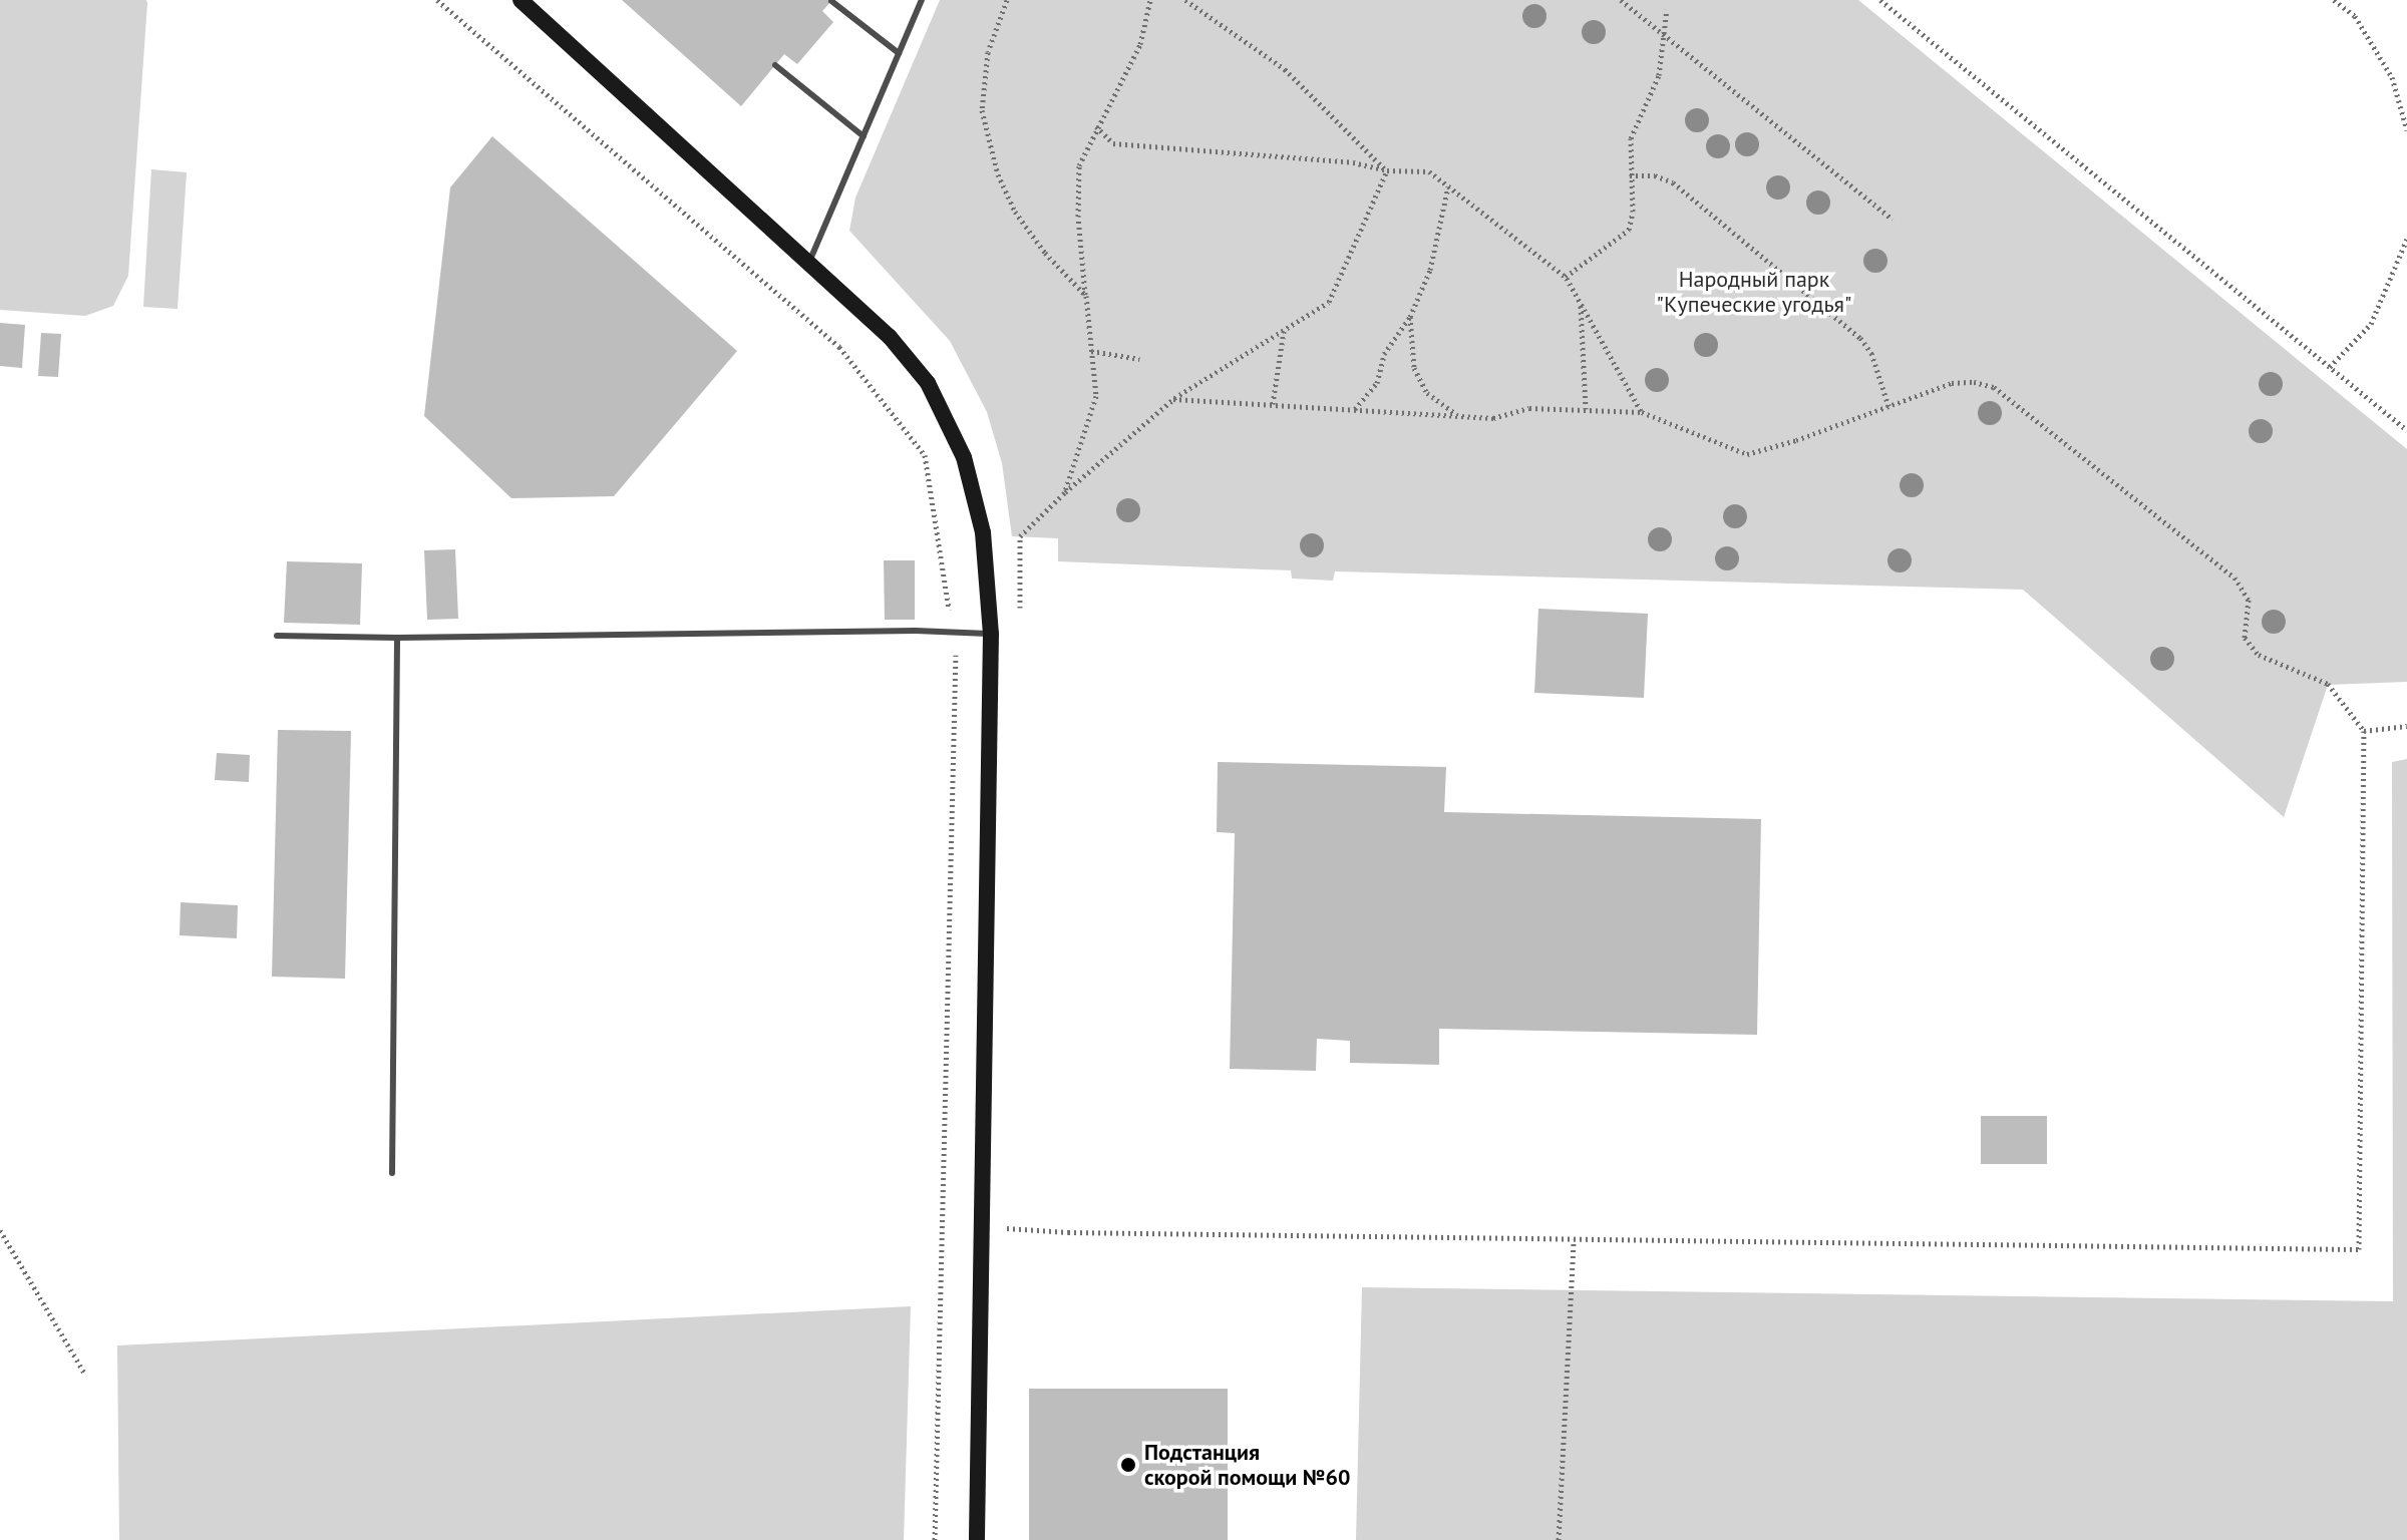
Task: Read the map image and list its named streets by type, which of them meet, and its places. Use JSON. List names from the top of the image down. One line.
{"parks":["Народный парк \"Купеческие угодья\""],"places":["Подстанция скорой помощи №60"]}
